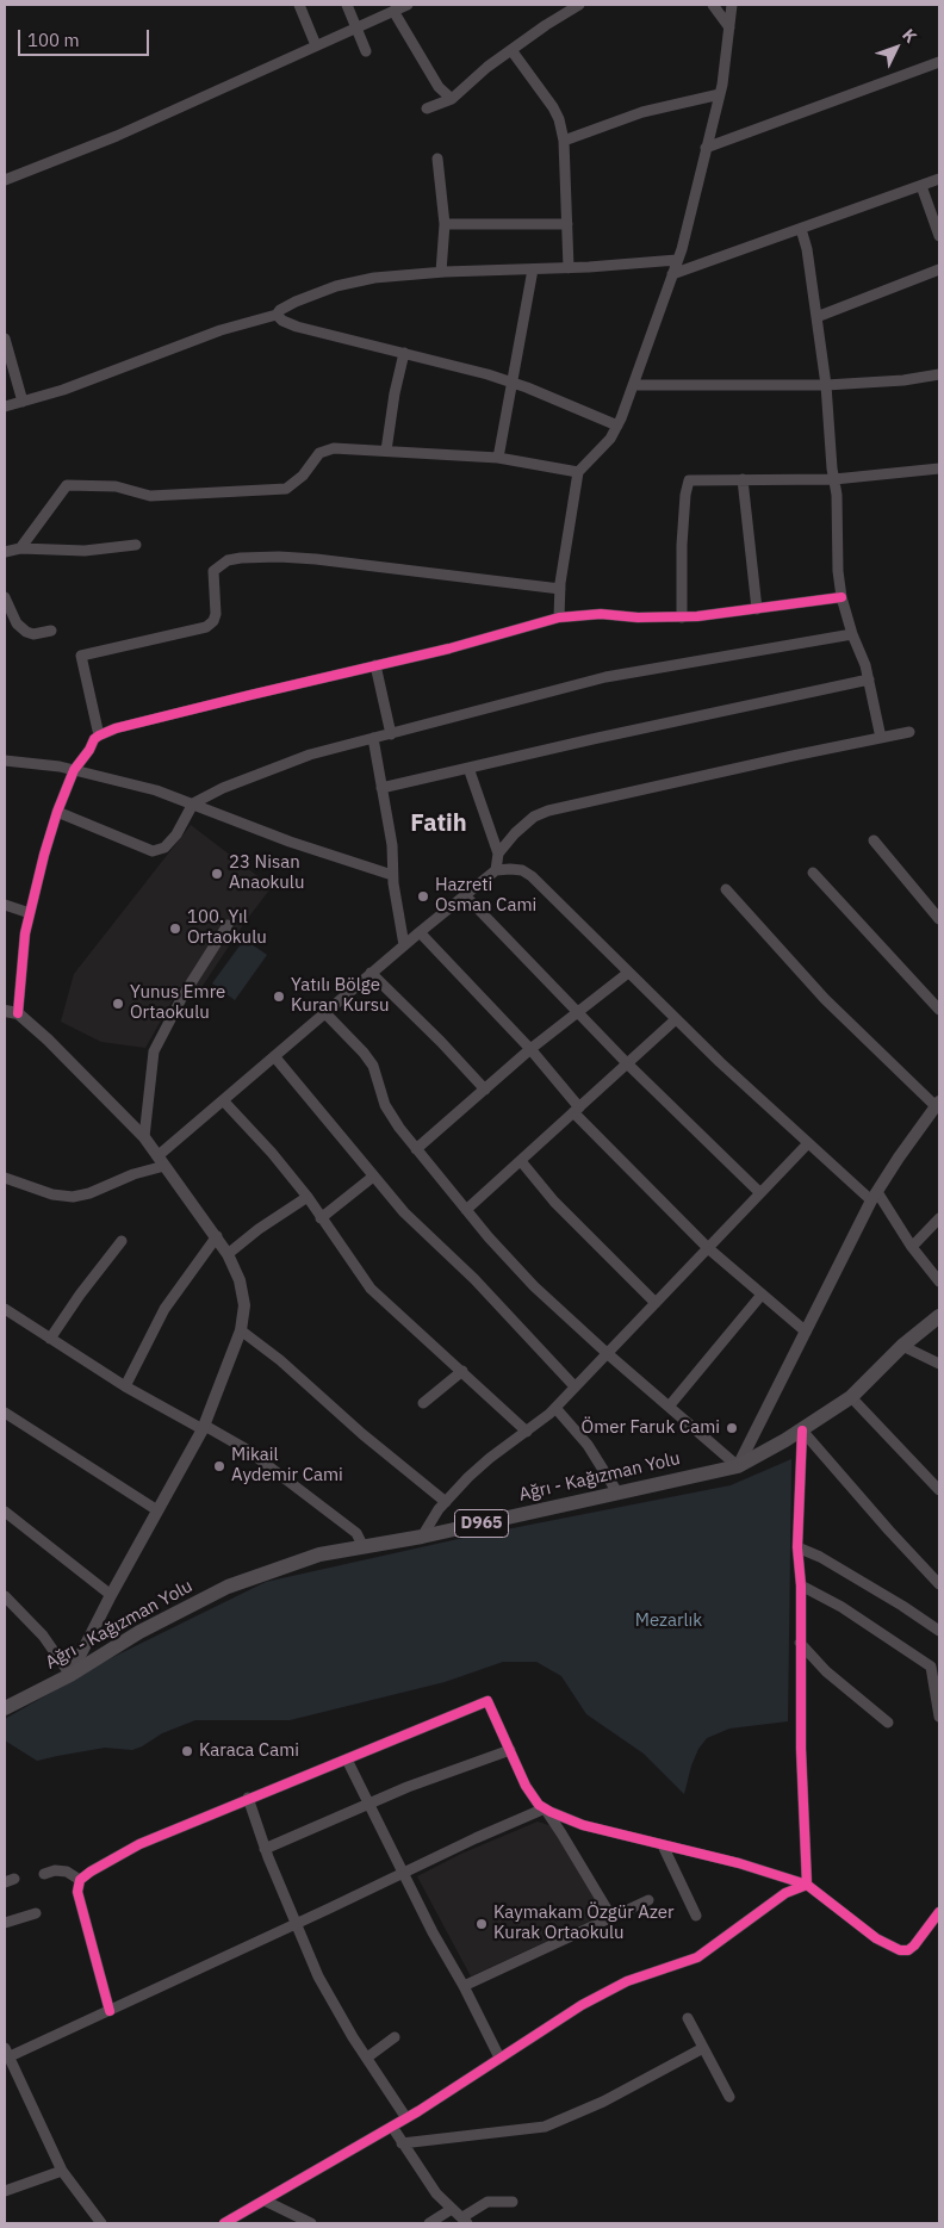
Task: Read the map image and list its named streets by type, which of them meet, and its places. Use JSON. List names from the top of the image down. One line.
{"streets":{"main road":["Ağrı - Kağızman Yolu","D965"]},"districts":["Fatih"],"parks":["Mezarlık"],"places":["23 Nisan Anaokulu","Hazreti Osman Cami","100. Yıl Ortaokulu","Yatılı Bölge Kuran Kursu","Yunus Emre Ortaokulu","Ömer Faruk Cami","Mikail Aydemir Cami","Karaca Cami","Kaymakam Özgür Azer Kurak Ortaokulu"],"scale_bar":"100 m","north":"top right"}
